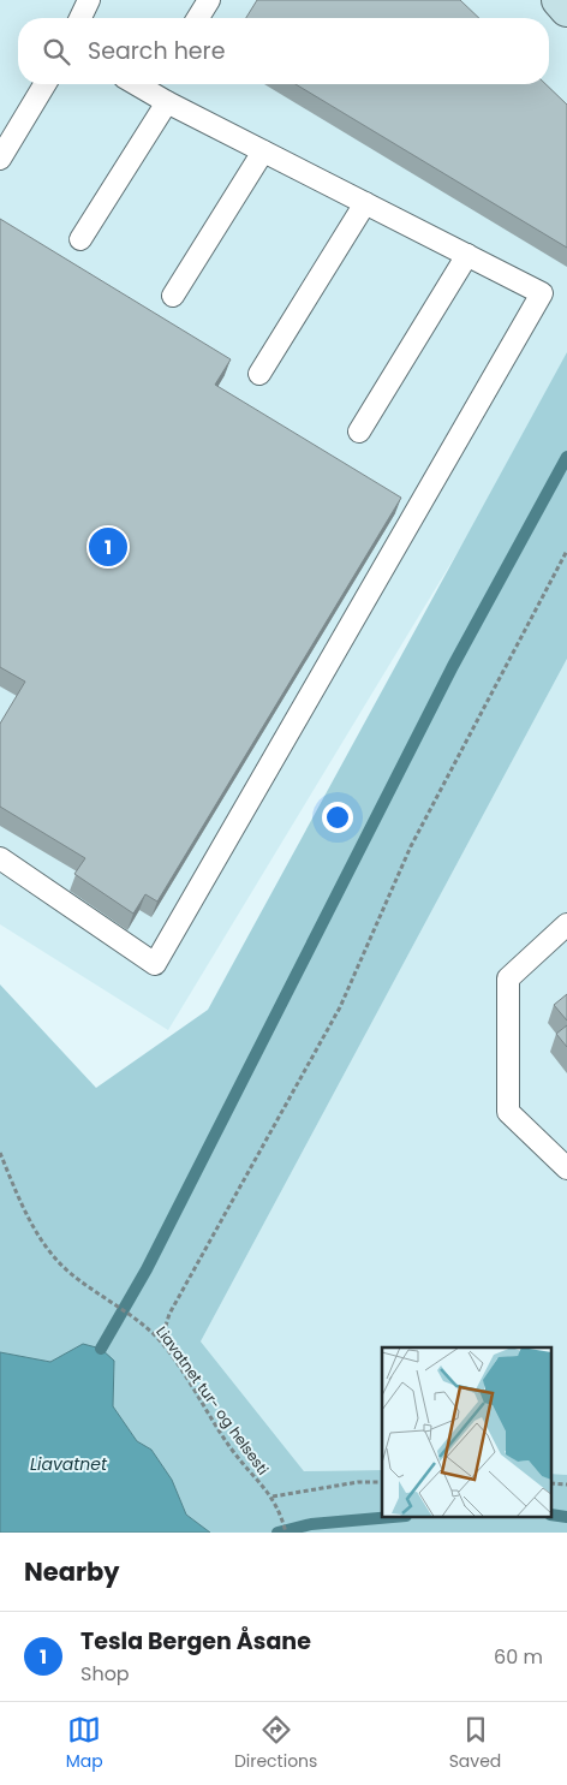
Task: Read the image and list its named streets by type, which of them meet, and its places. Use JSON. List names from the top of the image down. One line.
{"streets":{"path":["Liavatnet tur- og helsesti"]},"water":["Liavatnet"],"page":{"search":"Search here","pins":"1","heading":"Nearby","list":[{"mark":"1","name":"Tesla Bergen Åsane","note":"Shop","value":"60 m"}],"nav":["Map","Directions","Saved"]}}
